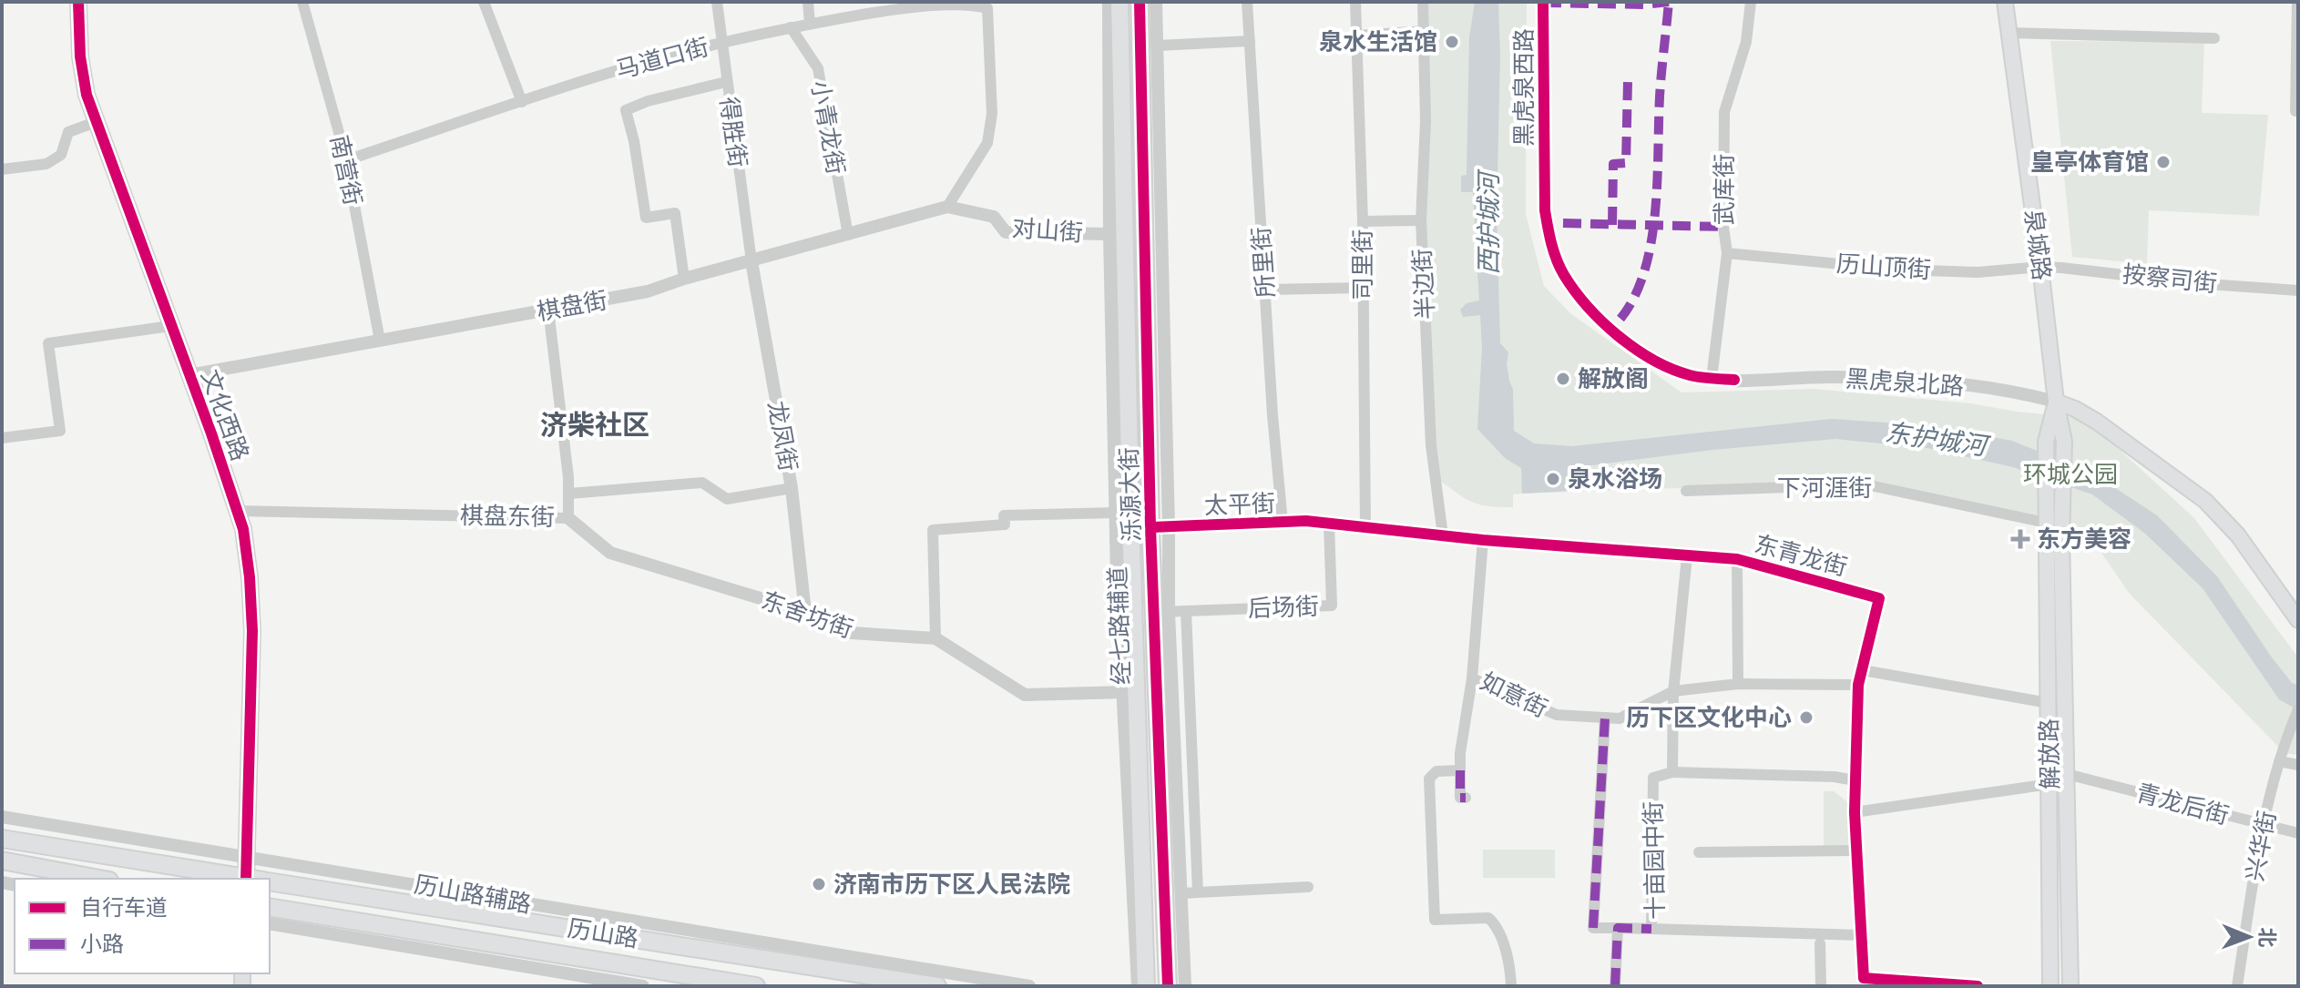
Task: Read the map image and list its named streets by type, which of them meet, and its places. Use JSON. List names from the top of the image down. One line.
{"streets":{"main road":["泉城路","黑虎泉北路","文化西路","泺源大街","解放路","历山路"],"street":["马道口街","黑虎泉西路","小青龙街","得胜街","南营街","武库街","对山街","所里街","司里街","历山顶街","按察司街","半边街","棋盘街","龙凤街","下河涯街","太平街","棋盘东街","东青龙街","后场街","东舍坊街","经七路辅道","如意街","青龙后街","兴华街","十亩园中街","历山路辅路"]},"crossings":[["马道口街","小青龙街"],["马道口街","得胜街"],["马道口街","南营街"],["马道口街","对山街"],["马道口街","棋盘街"],["黑虎泉西路","黑虎泉北路"],["小青龙街","棋盘街"],["得胜街","棋盘街"],["得胜街","龙凤街"],["南营街","棋盘街"],["武库街","历山顶街"],["武库街","黑虎泉北路"],["对山街","棋盘街"],["对山街","经七路辅道"],["泉城路","历山顶街"],["泉城路","按察司街"],["泉城路","黑虎泉北路"],["泉城路","解放路"],["所里街","太平街"],["司里街","东青龙街"],["历山顶街","按察司街"],["半边街","东青龙街"],["棋盘街","文化西路"],["棋盘街","龙凤街"],["棋盘街","棋盘东街"],["黑虎泉北路","解放路"],["文化西路","棋盘东街"],["文化西路","历山路辅路"],["龙凤街","东舍坊街"],["下河涯街","解放路"],["泺源大街","太平街"],["泺源大街","后场街"],["泺源大街","东舍坊街"],["泺源大街","经七路辅道"],["太平街","东青龙街"],["太平街","后场街"],["太平街","经七路辅道"],["棋盘东街","东舍坊街"],["东青龙街","后场街"],["东青龙街","如意街"],["东青龙街","十亩园中街"],["后场街","经七路辅道"],["东舍坊街","经七路辅道"],["如意街","十亩园中街"],["解放路","青龙后街"],["青龙后街","兴华街"]],"districts":["济柴社区"],"water":["西护城河","东护城河"],"parks":["环城公园"],"places":{"other":["泉水生活馆","皇亭体育馆","解放阁","泉水浴场","历下区文化中心","济南市历下区人民法院"],"health":["东方美容"]},"legend":["自行车道","小路"],"north":"right"}
